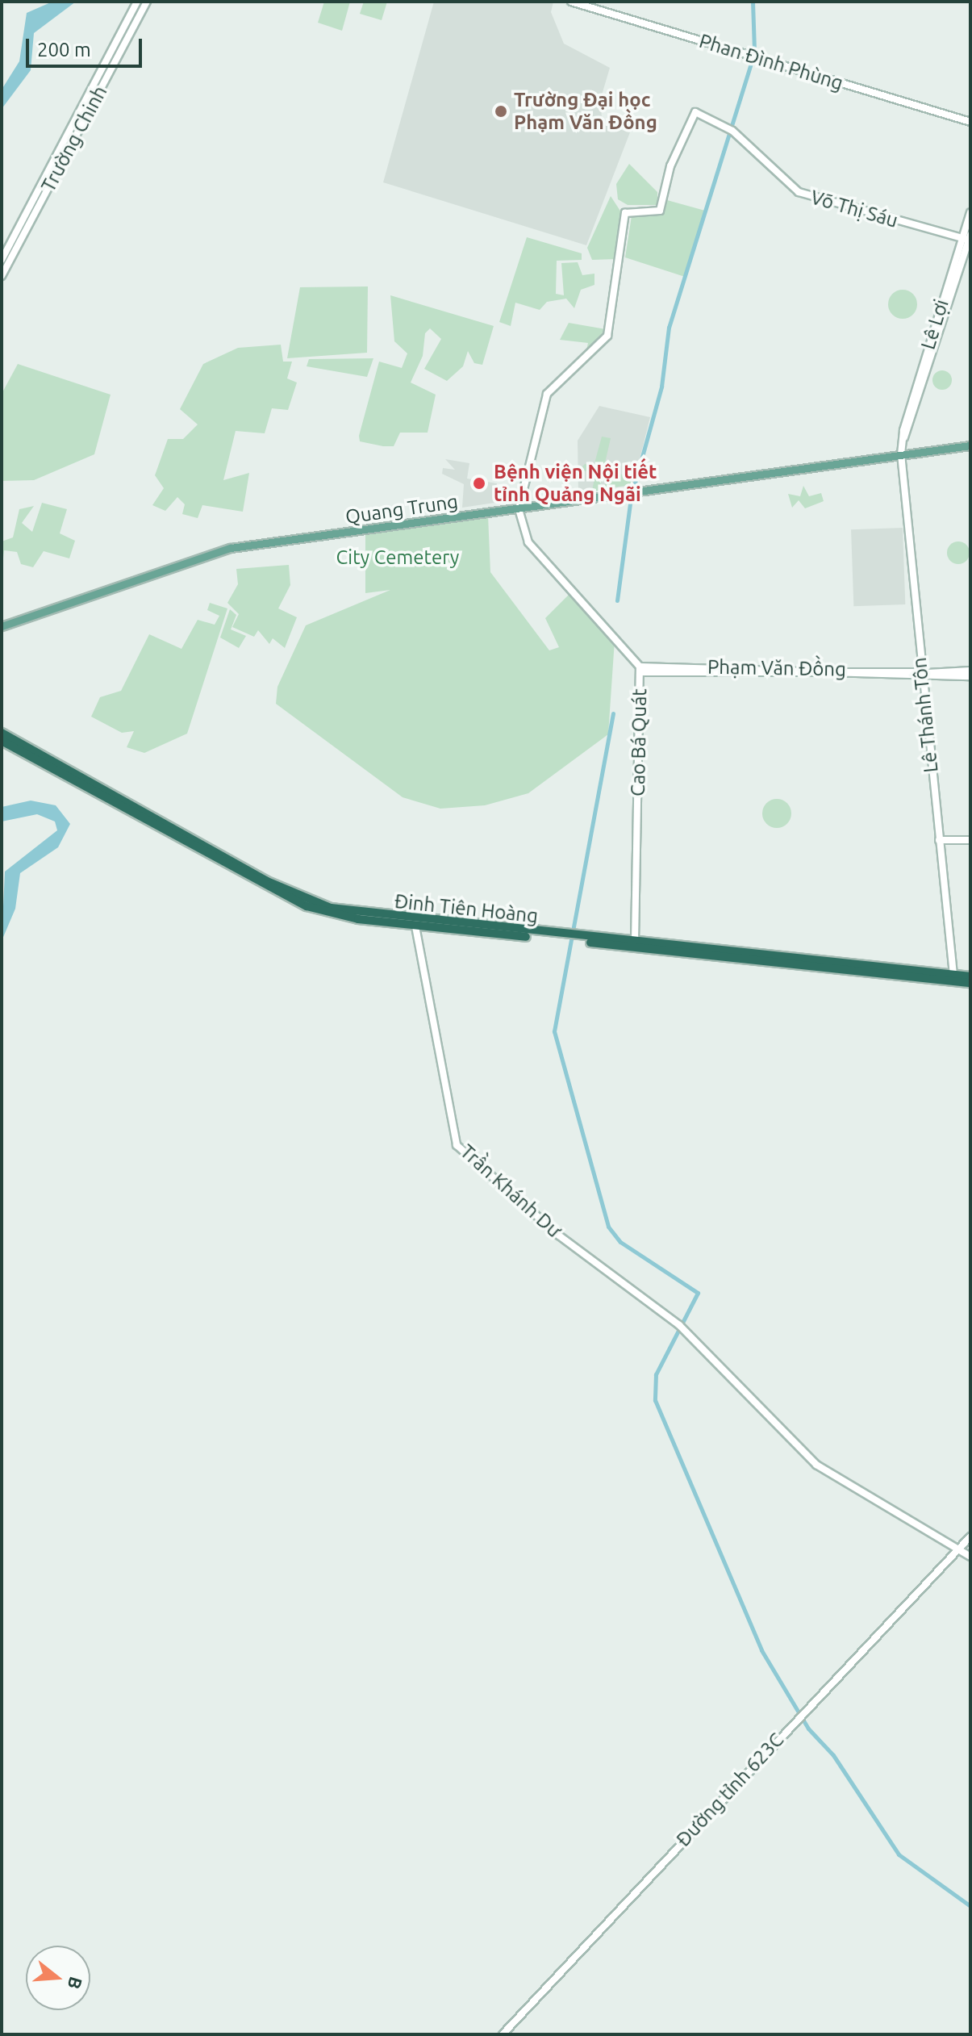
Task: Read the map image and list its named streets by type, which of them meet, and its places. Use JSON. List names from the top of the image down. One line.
{"streets":{"highway":["Đinh Tiên Hoàng"],"main road":["Quang Trung"],"street":["Phan Đình Phùng","Trường Chinh","Võ Thị Sáu","Lê Lợi","Phạm Văn Đồng","Lê Thánh Tôn","Cao Bá Quát","Trần Khánh Dư","Đường tỉnh 623C"]},"crossings":[["Võ Thị Sáu","Lê Lợi"],["Võ Thị Sáu","Quang Trung"],["Võ Thị Sáu","Cao Bá Quát"],["Lê Lợi","Quang Trung"],["Lê Lợi","Lê Thánh Tôn"],["Quang Trung","Lê Thánh Tôn"],["Quang Trung","Cao Bá Quát"],["Phạm Văn Đồng","Lê Thánh Tôn"],["Phạm Văn Đồng","Cao Bá Quát"],["Lê Thánh Tôn","Đinh Tiên Hoàng"],["Cao Bá Quát","Đinh Tiên Hoàng"],["Đinh Tiên Hoàng","Trần Khánh Dư"],["Trần Khánh Dư","Đường tỉnh 623C"]],"parks":["City Cemetery"],"places":["Trường Đại học Phạm Văn Đồng","Bệnh viện Nội tiết tỉnh Quảng Ngãi"],"scale_bar":"200 m","north":"right"}
